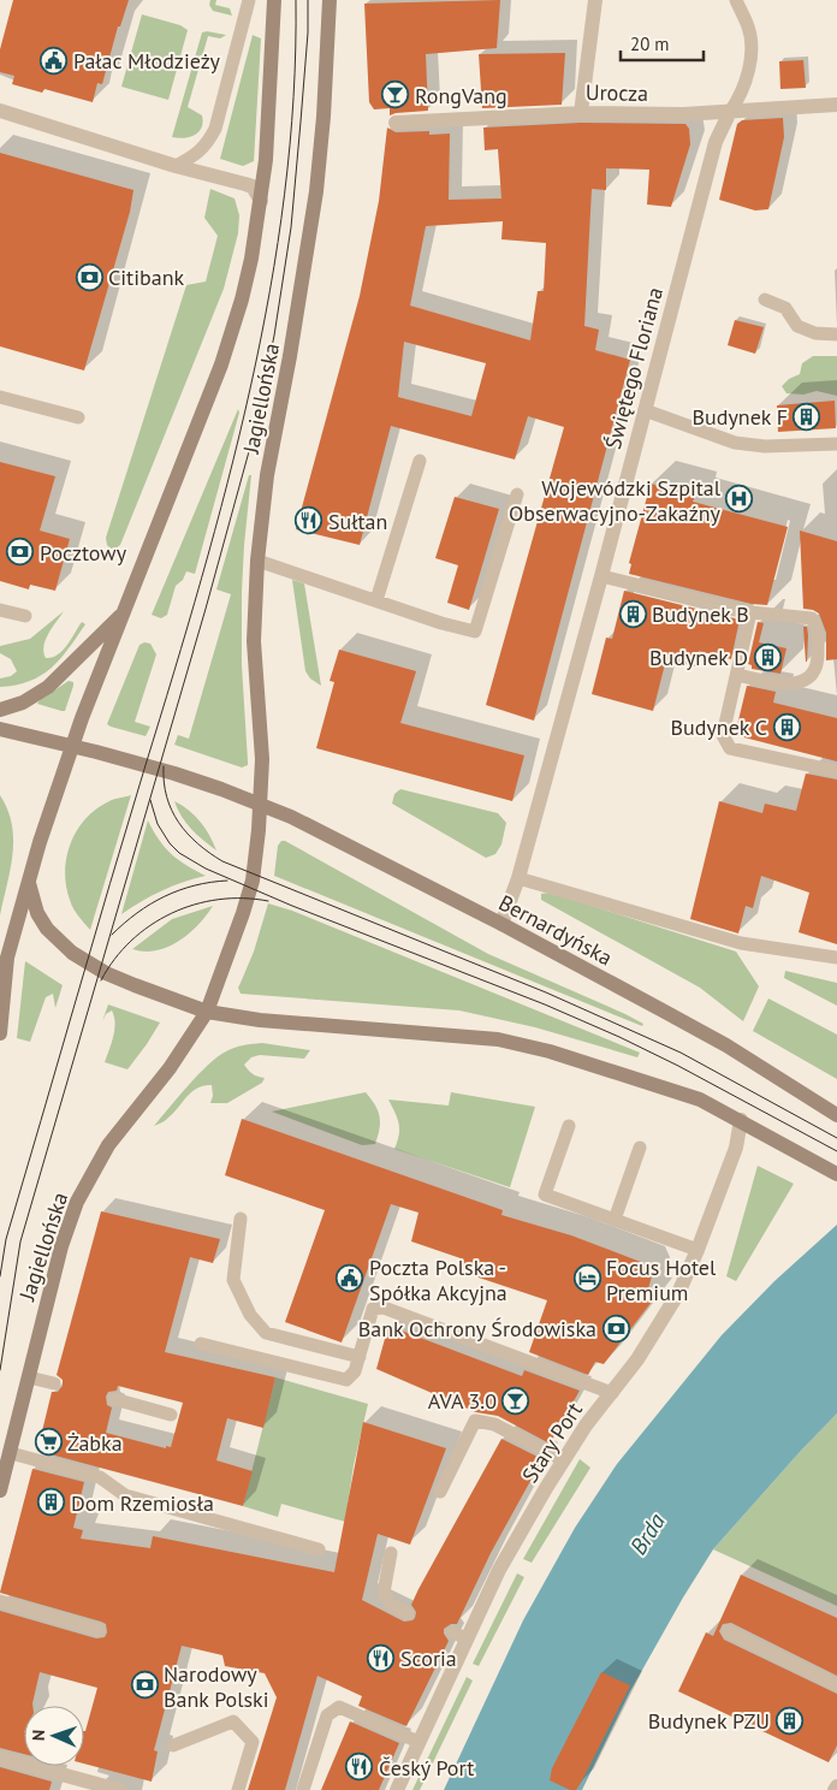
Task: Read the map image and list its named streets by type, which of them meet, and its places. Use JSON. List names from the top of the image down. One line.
{"streets":{"main road":["Jagiellońska","Bernardyńska"],"street":["Urocza","Świętego Floriana","Stary Port"]},"crossings":[["Urocza","Świętego Floriana"],["Świętego Floriana","Bernardyńska"],["Jagiellońska","Bernardyńska"]],"water":["Brda"],"places":{"public building":["Pałac Młodzieży","Poczta Polska - Spółka Akcyjna"],"bar":["RongVang","AVA 3.0"],"bank":["Citibank","Pocztowy","Bank Ochrony Środowiska","Narodowy Bank Polski"],"building":["Budynek F","Budynek B","Budynek D","Budynek C","Dom Rzemiosła","Budynek PZU"],"hospital":["Wojewódzki Szpital Obserwacyjno-Zakaźny"],"restaurant":["Sułtan","Scoria","Český Port"],"hotel":["Focus Hotel Premium"],"supermarket":["Żabka"]},"scale_bar":"20 m","north":"left"}
